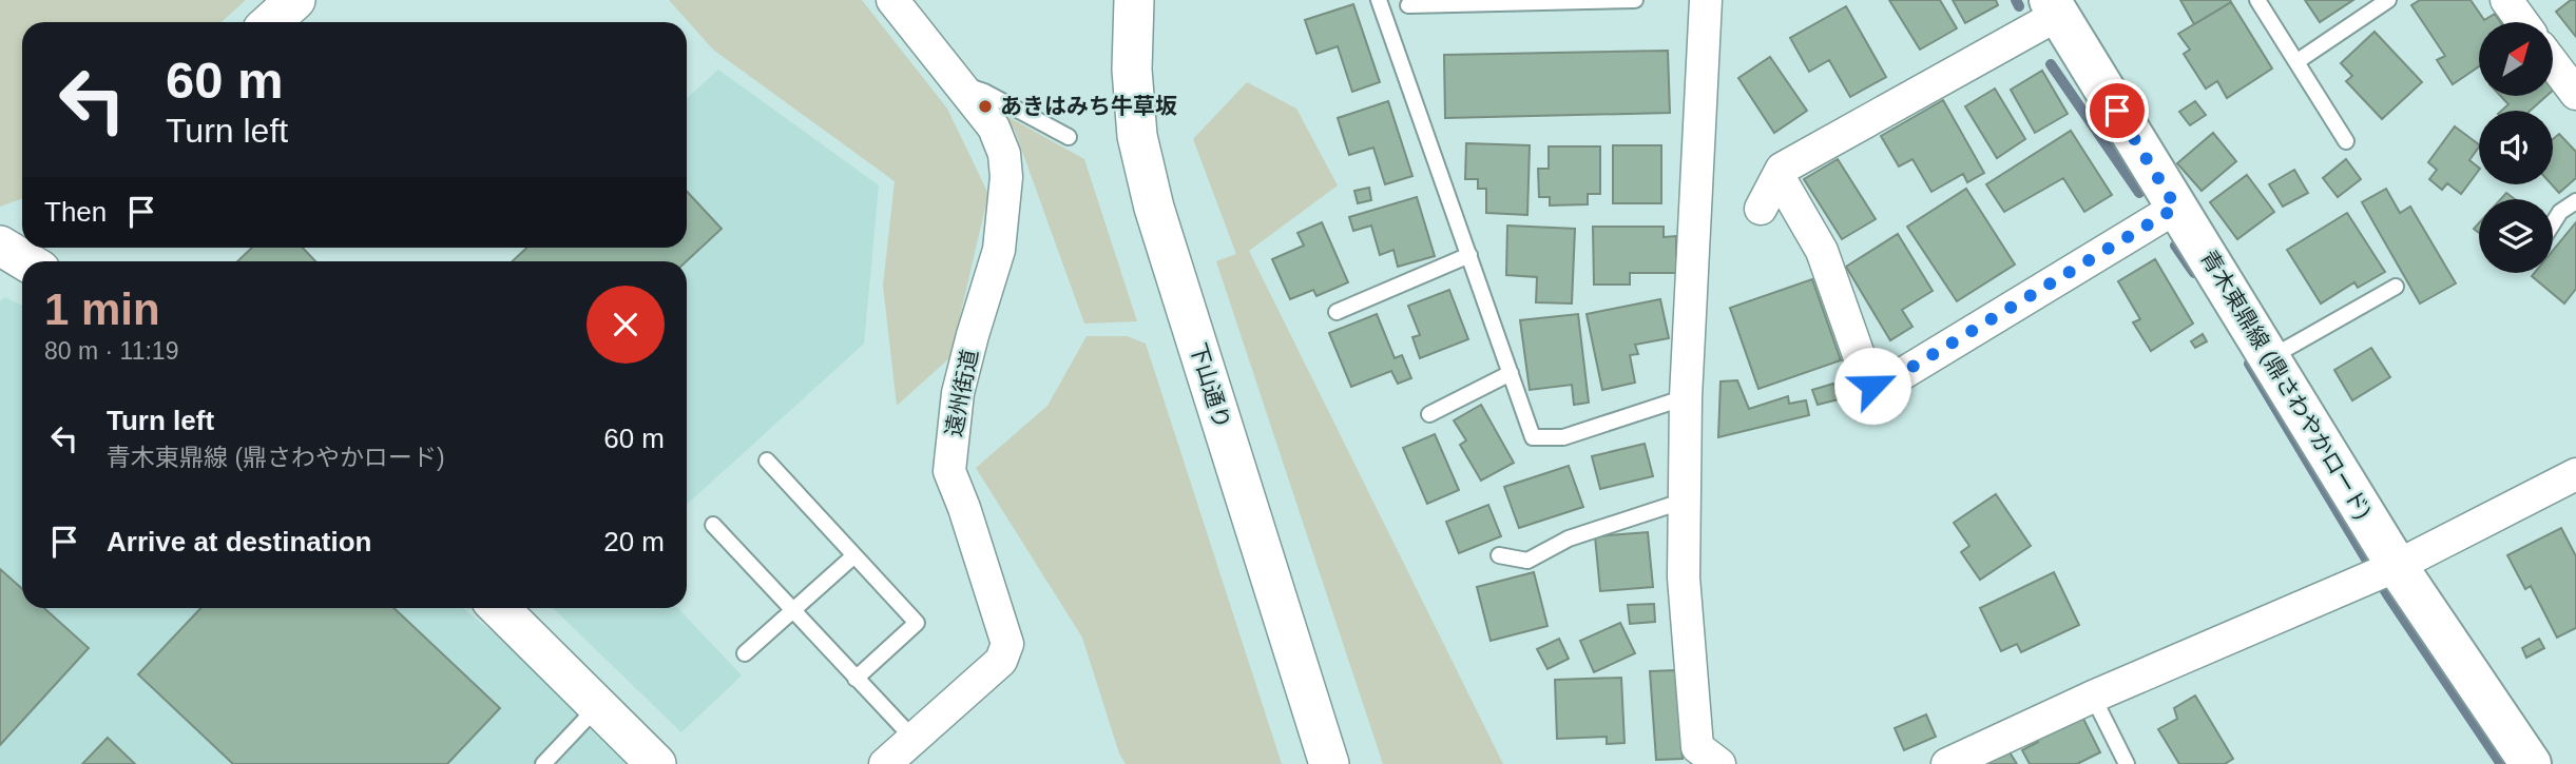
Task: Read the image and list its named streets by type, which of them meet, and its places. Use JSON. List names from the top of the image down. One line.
{"streets":{"main road":["青木東鼎線 (鼎さわやかロード)"],"street":["下山通り","遠州街道"]},"places":["あきはみち牛草坂"],"north":"top right","page":{"turn":["60 m","Turn left"],"then":"Then","heading":["1 min","80 m · 11:19"],"list":[{"name":"Turn left","note":"青木東鼎線 (鼎さわやかロード)","value":"60 m"},{"name":"Arrive at destination","value":"20 m"}]}}
